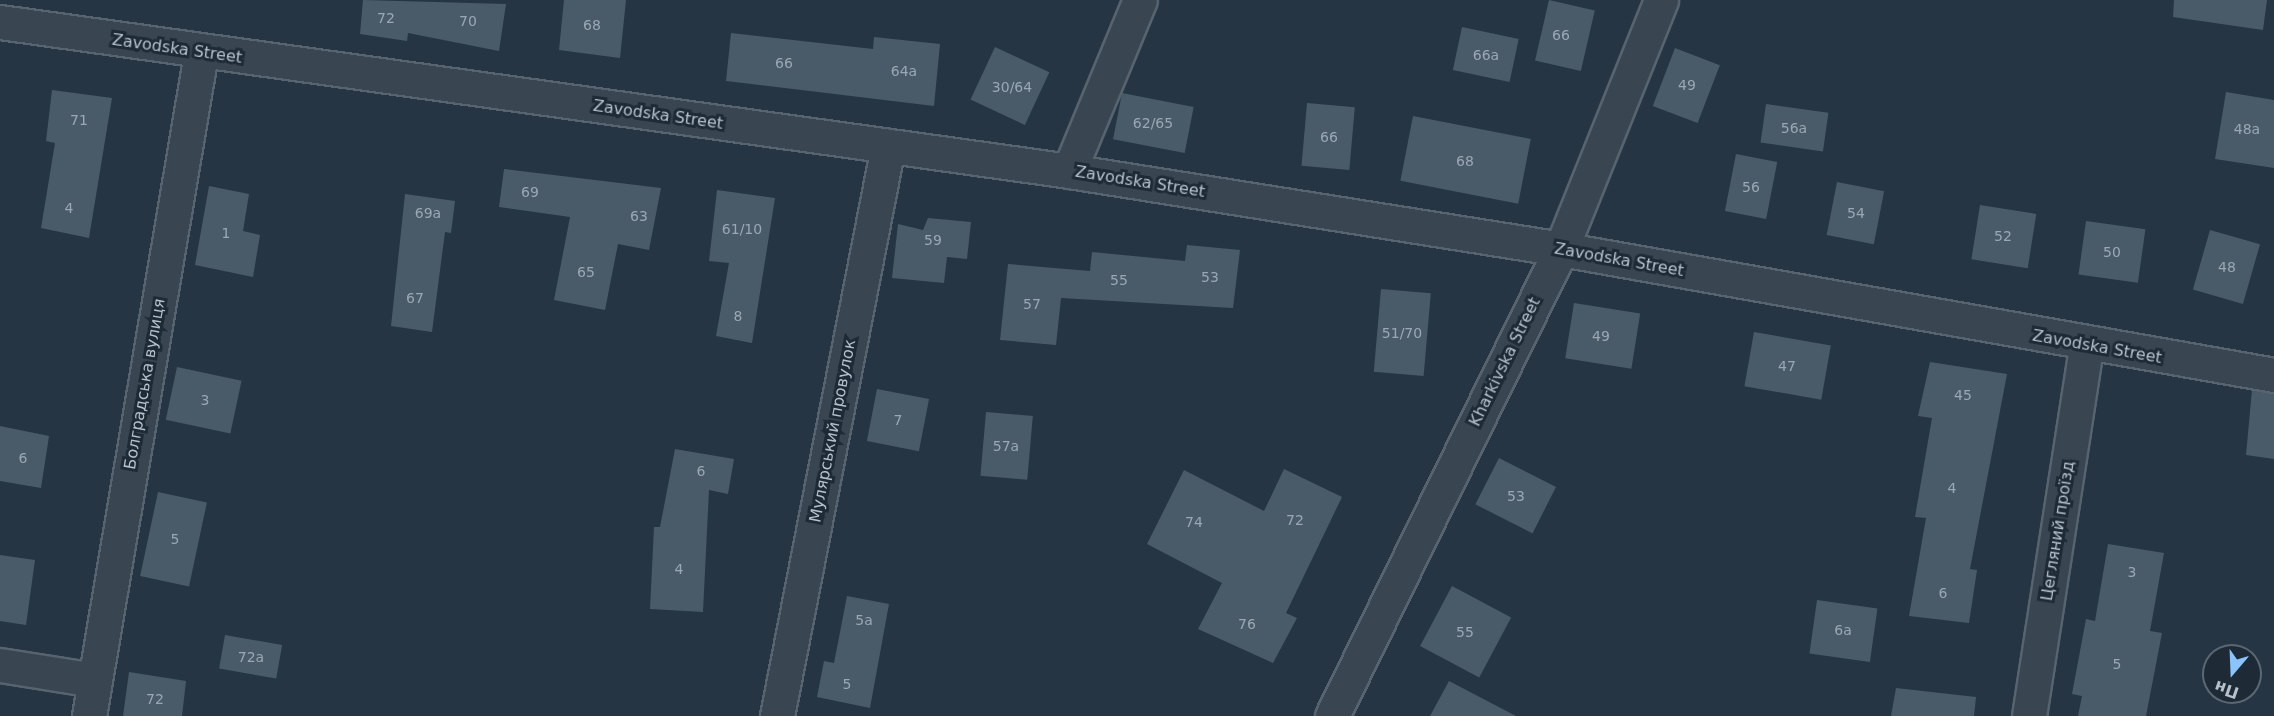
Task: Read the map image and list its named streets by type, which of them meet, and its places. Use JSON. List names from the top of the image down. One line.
{"streets":{"street":["Zavodska Street","Kharkivska Street","Болградська вулиця","Мулярський провулок","Цегляний проїзд"]},"crossings":[["Zavodska Street","Kharkivska Street"],["Zavodska Street","Болградська вулиця"],["Zavodska Street","Мулярський провулок"],["Zavodska Street","Цегляний проїзд"]],"house_numbers":["72","70","68","66","66а","66","64а","49","30/64","71","62/65","56а","48а","66","68","56","69","4","69а","54","63","61/10","1","52","59","50","48","65","53","55","67","57","8","51/70","49","47","45","3","7","57а","6","6","4","53","72","74","5","4","3","6","5а","76","6а","55","72а","5","5","72"],"north":"bottom"}
